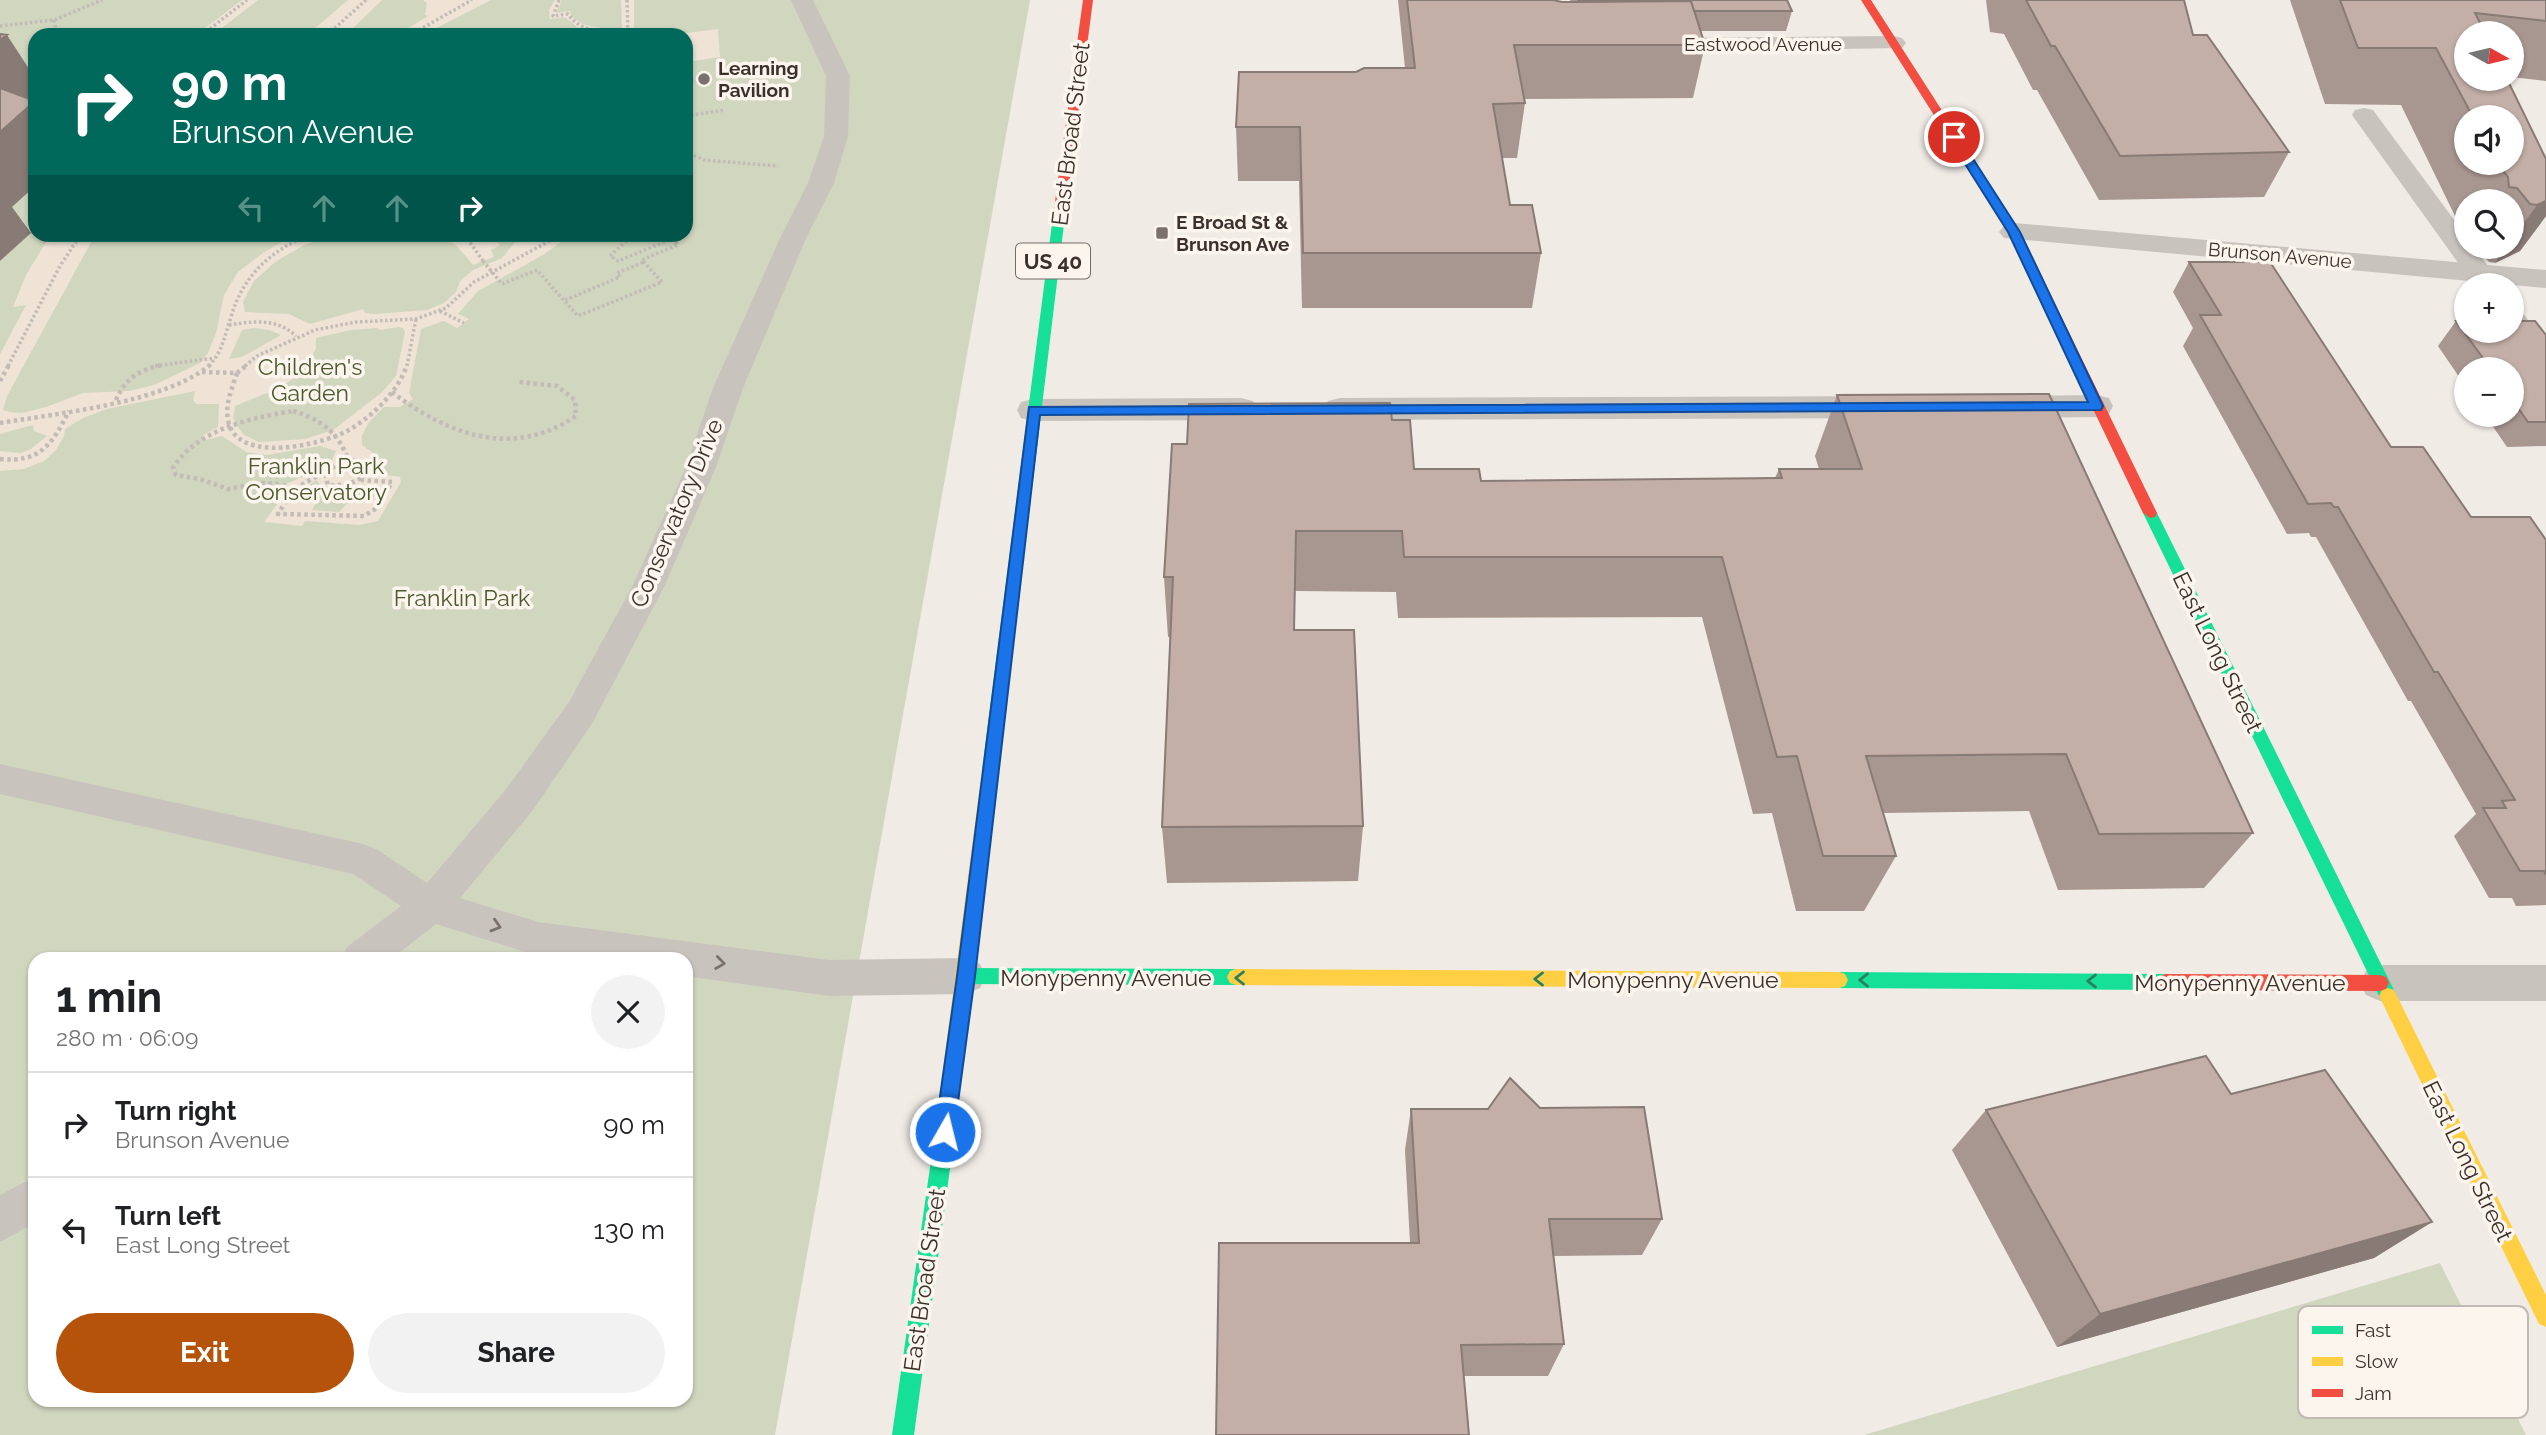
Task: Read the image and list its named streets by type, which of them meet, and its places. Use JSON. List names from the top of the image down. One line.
{"streets":{"street":["East Broad Street","Brunson Avenue","US 40","East Long Street","Monypenny Avenue"],"lane":["Eastwood Avenue","Conservatory Drive"]},"crossings":[["Eastwood Avenue","East Long Street"],["East Broad Street","Monypenny Avenue"],["Brunson Avenue","East Long Street"],["East Long Street","Monypenny Avenue"]],"one_way":["Monypenny Avenue"],"parks":["Children's Garden","Franklin Park Conservatory","Franklin Park"],"places":{"other":["Learning Pavilion"],"transit":["E Broad St & Brunson Ave"]},"legend":["Fast","Slow","Jam"],"north":"right","page":{"map_buttons":["+","−"],"turn":["90 m","Brunson Avenue"],"heading":["1 min","280 m · 06:09"],"list":[{"name":"Turn right","note":"Brunson Avenue","value":"90 m"},{"name":"Turn left","note":"East Long Street","value":"130 m"}],"buttons":["Exit","Share"]}}
